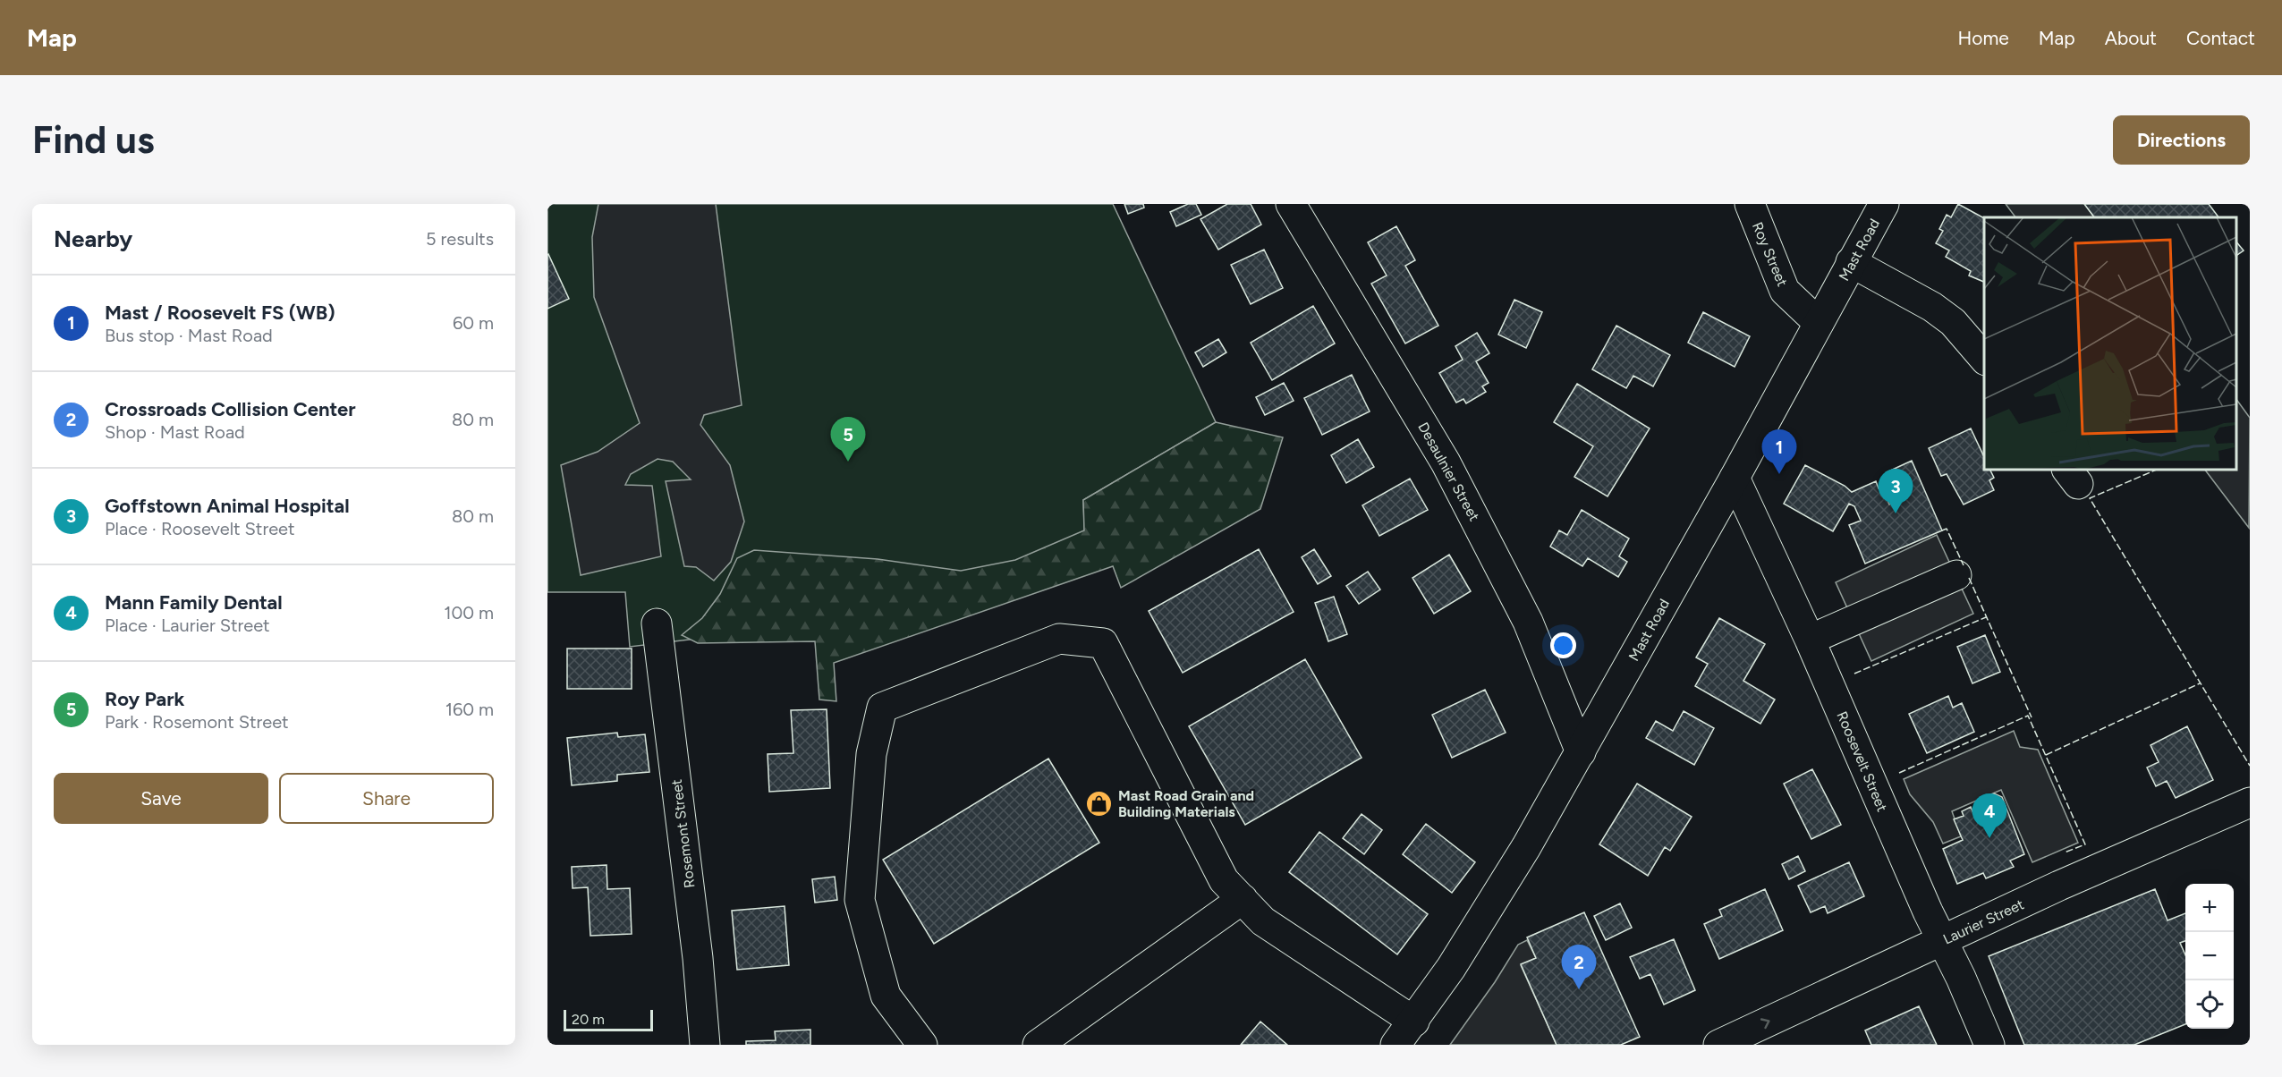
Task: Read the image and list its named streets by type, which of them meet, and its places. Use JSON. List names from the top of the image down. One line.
{"streets":{"street":["Mast Road","Roy Street","Desaulnier Street","Roosevelt Street","Rosemont Street","Laurier Street"]},"crossings":[["Mast Road","Roy Street"],["Mast Road","Desaulnier Street"],["Mast Road","Roosevelt Street"],["Roosevelt Street","Laurier Street"]],"one_way":["Laurier Street"],"places":{"shop":["Mast Road Grain and Building Materials"]},"scale_bar":"20 m","page":{"header":"Map","nav":["Home","Map","About","Contact"],"buttons":["Directions",["Save","Share"]],"title":"Find us","heading":["Nearby","5 results"],"list":[{"mark":"1","name":"Mast / Roosevelt FS (WB)","note":"Bus stop · Mast Road","value":"60 m"},{"mark":"2","name":"Crossroads Collision Center","note":"Shop · Mast Road","value":"80 m"},{"mark":"3","name":"Goffstown Animal Hospital","note":"Place · Roosevelt Street","value":"80 m"},{"mark":"4","name":"Mann Family Dental","note":"Place · Laurier Street","value":"100 m"},{"mark":"5","name":"Roy Park","note":"Park · Rosemont Street","value":"160 m"}],"pins":["5","1","3","4","2"],"map_buttons":["+","−"],"scale":"20 m"}}
